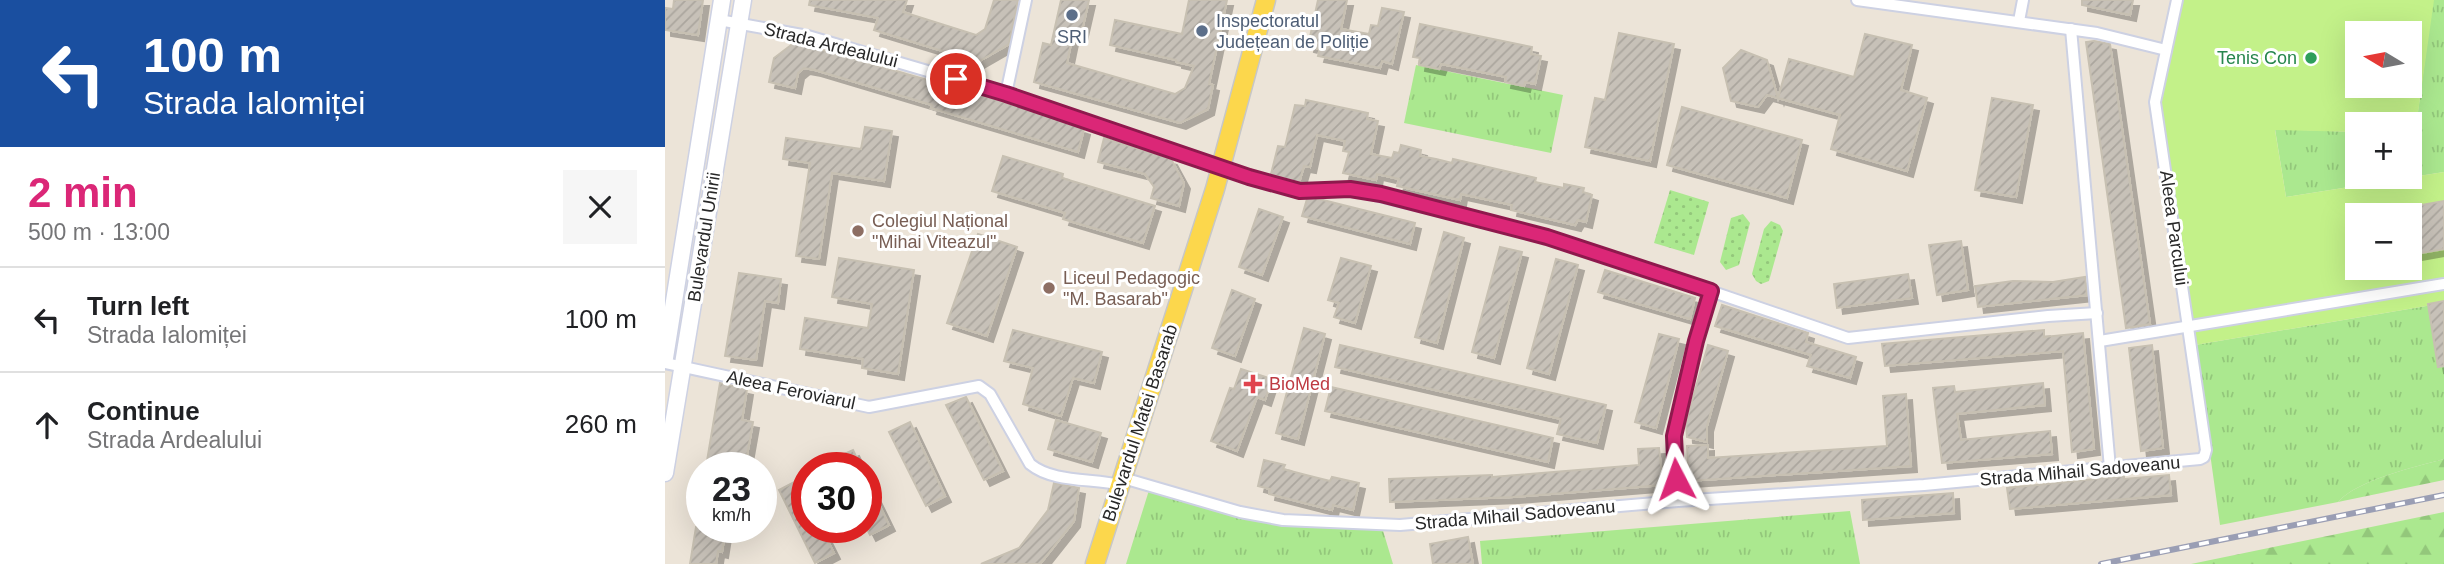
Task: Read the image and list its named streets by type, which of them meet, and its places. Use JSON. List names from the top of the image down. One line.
{"streets":{"main road":["Bulevardul Matei Basarab"],"street":["Strada Ardealului","Aleea Parcului","Bulevardul Unirii","Aleea Feroviarul","Strada Mihail Sadoveanu"]},"crossings":[["Strada Ardealului","Bulevardul Unirii"],["Strada Ardealului","Bulevardul Matei Basarab"],["Aleea Parcului","Strada Mihail Sadoveanu"],["Bulevardul Unirii","Aleea Feroviarul"],["Aleea Feroviarul","Bulevardul Matei Basarab"],["Aleea Feroviarul","Strada Mihail Sadoveanu"],["Bulevardul Matei Basarab","Strada Mihail Sadoveanu"]],"places":{"other":["SRI","Inspectoratul Județean de Poliție","Tenis Con","Colegiul Național \"Mihai Viteazul\"","Liceul Pedagogic \"M. Basarab\""],"health":["BioMed"]},"north":"left","page":{"turn":["100 m","Strada Ialomiței"],"map_buttons":["+","−"],"heading":["2 min","500 m · 13:00"],"list":[{"name":"Turn left","note":"Strada Ialomiței","value":"100 m"},{"name":"Continue","note":"Strada Ardealului","value":"260 m"}],"speed":"23 km/h","limit":"30"}}
